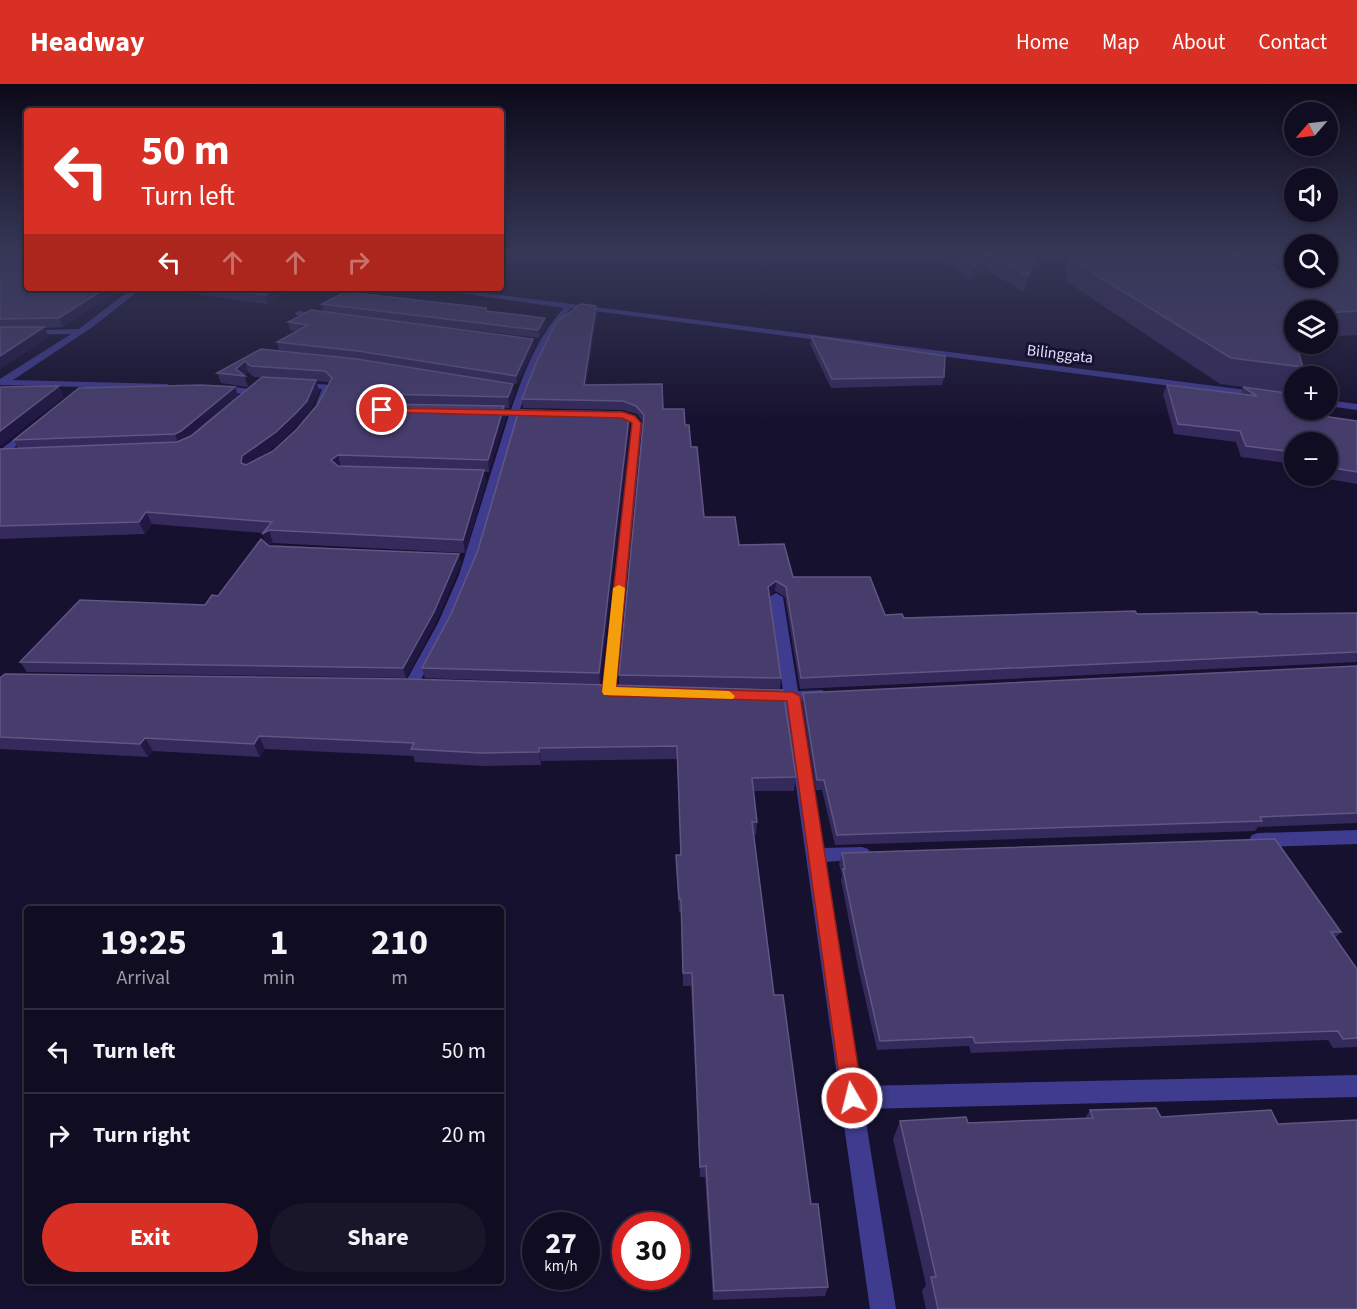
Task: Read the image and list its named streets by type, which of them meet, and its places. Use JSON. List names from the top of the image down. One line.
{"streets":{"street":["Bilinggata"]},"north":"bottom left","page":{"header":"Headway","nav":["Home","Map","About","Contact"],"map_buttons":["+","−"],"turn":["50 m","Turn left"],"eta":["19:25","Arrival","1","min","210","m"],"list":[{"name":"Turn left","value":"50 m"},{"name":"Turn right","value":"20 m"}],"buttons":["Exit","Share"],"speed":"27 km/h","limit":"30"}}
